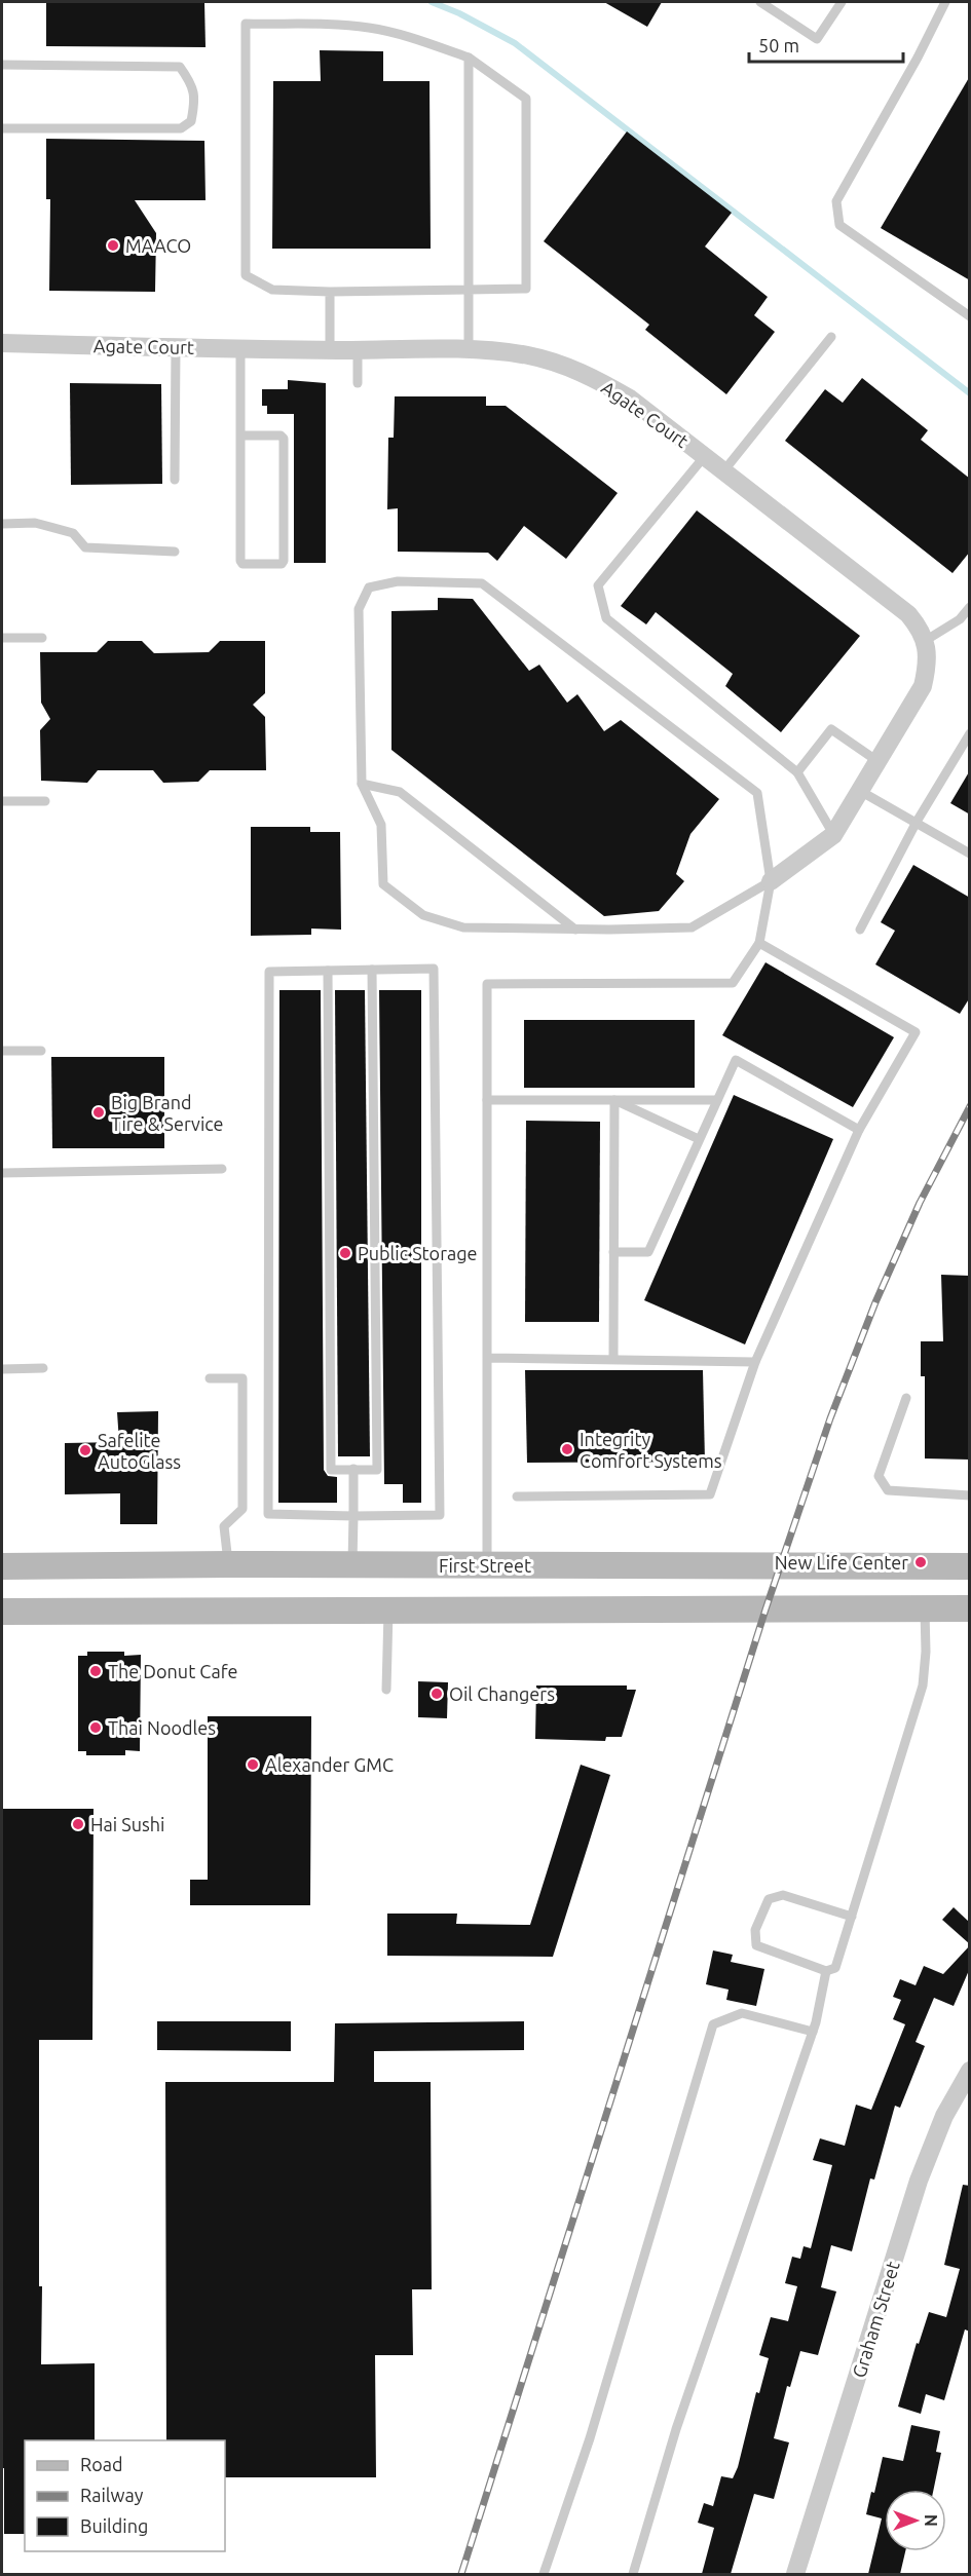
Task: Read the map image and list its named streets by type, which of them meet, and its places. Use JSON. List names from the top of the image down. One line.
{"streets":{"main road":["First Street"],"street":["Agate Court","Graham Street"]},"places":["MAACO","Big Brand Tire & Service","Public Storage","Integrity Comfort Systems","Safelite AutoGlass","New Life Center","The Donut Cafe","Oil Changers","Thai Noodles","Alexander GMC","Hai Sushi"],"legend":["Road","Railway","Building"],"scale_bar":"50 m","north":"right"}
